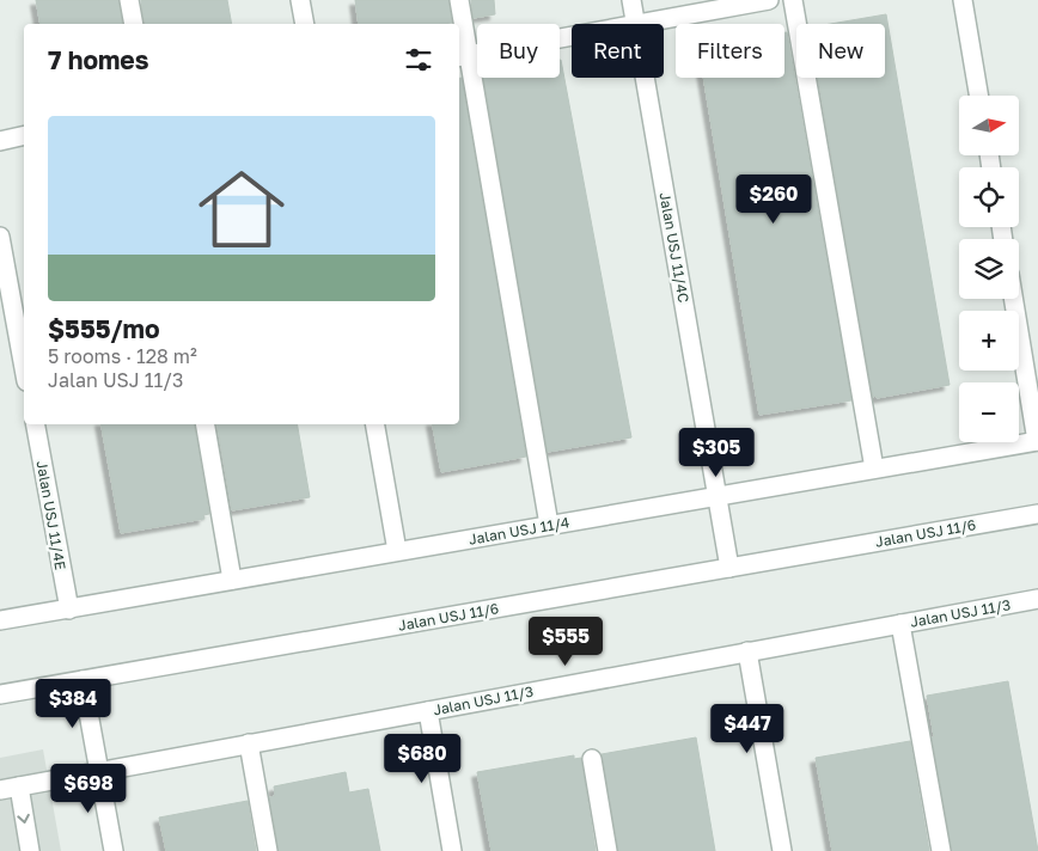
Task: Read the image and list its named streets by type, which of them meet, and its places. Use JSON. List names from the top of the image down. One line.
{"streets":{"street":["Jalan USJ 11/4C","Jalan USJ 11/4E","Jalan USJ 11/4","Jalan USJ 11/6","Jalan USJ 11/3"]},"crossings":[["Jalan USJ 11/4C","Jalan USJ 11/4"],["Jalan USJ 11/4C","Jalan USJ 11/6"],["Jalan USJ 11/4E","Jalan USJ 11/4"]],"north":"right","page":{"chip":["Buy","Rent","Filters","New"],"heading":"7 homes","map_buttons":["+","−"],"list":[{"name":"$555/mo","note":"5 rooms · 128 m² · Jalan USJ 11/3"}],"price":["$260","$305","$555","$384","$447","$680","$698"]}}
